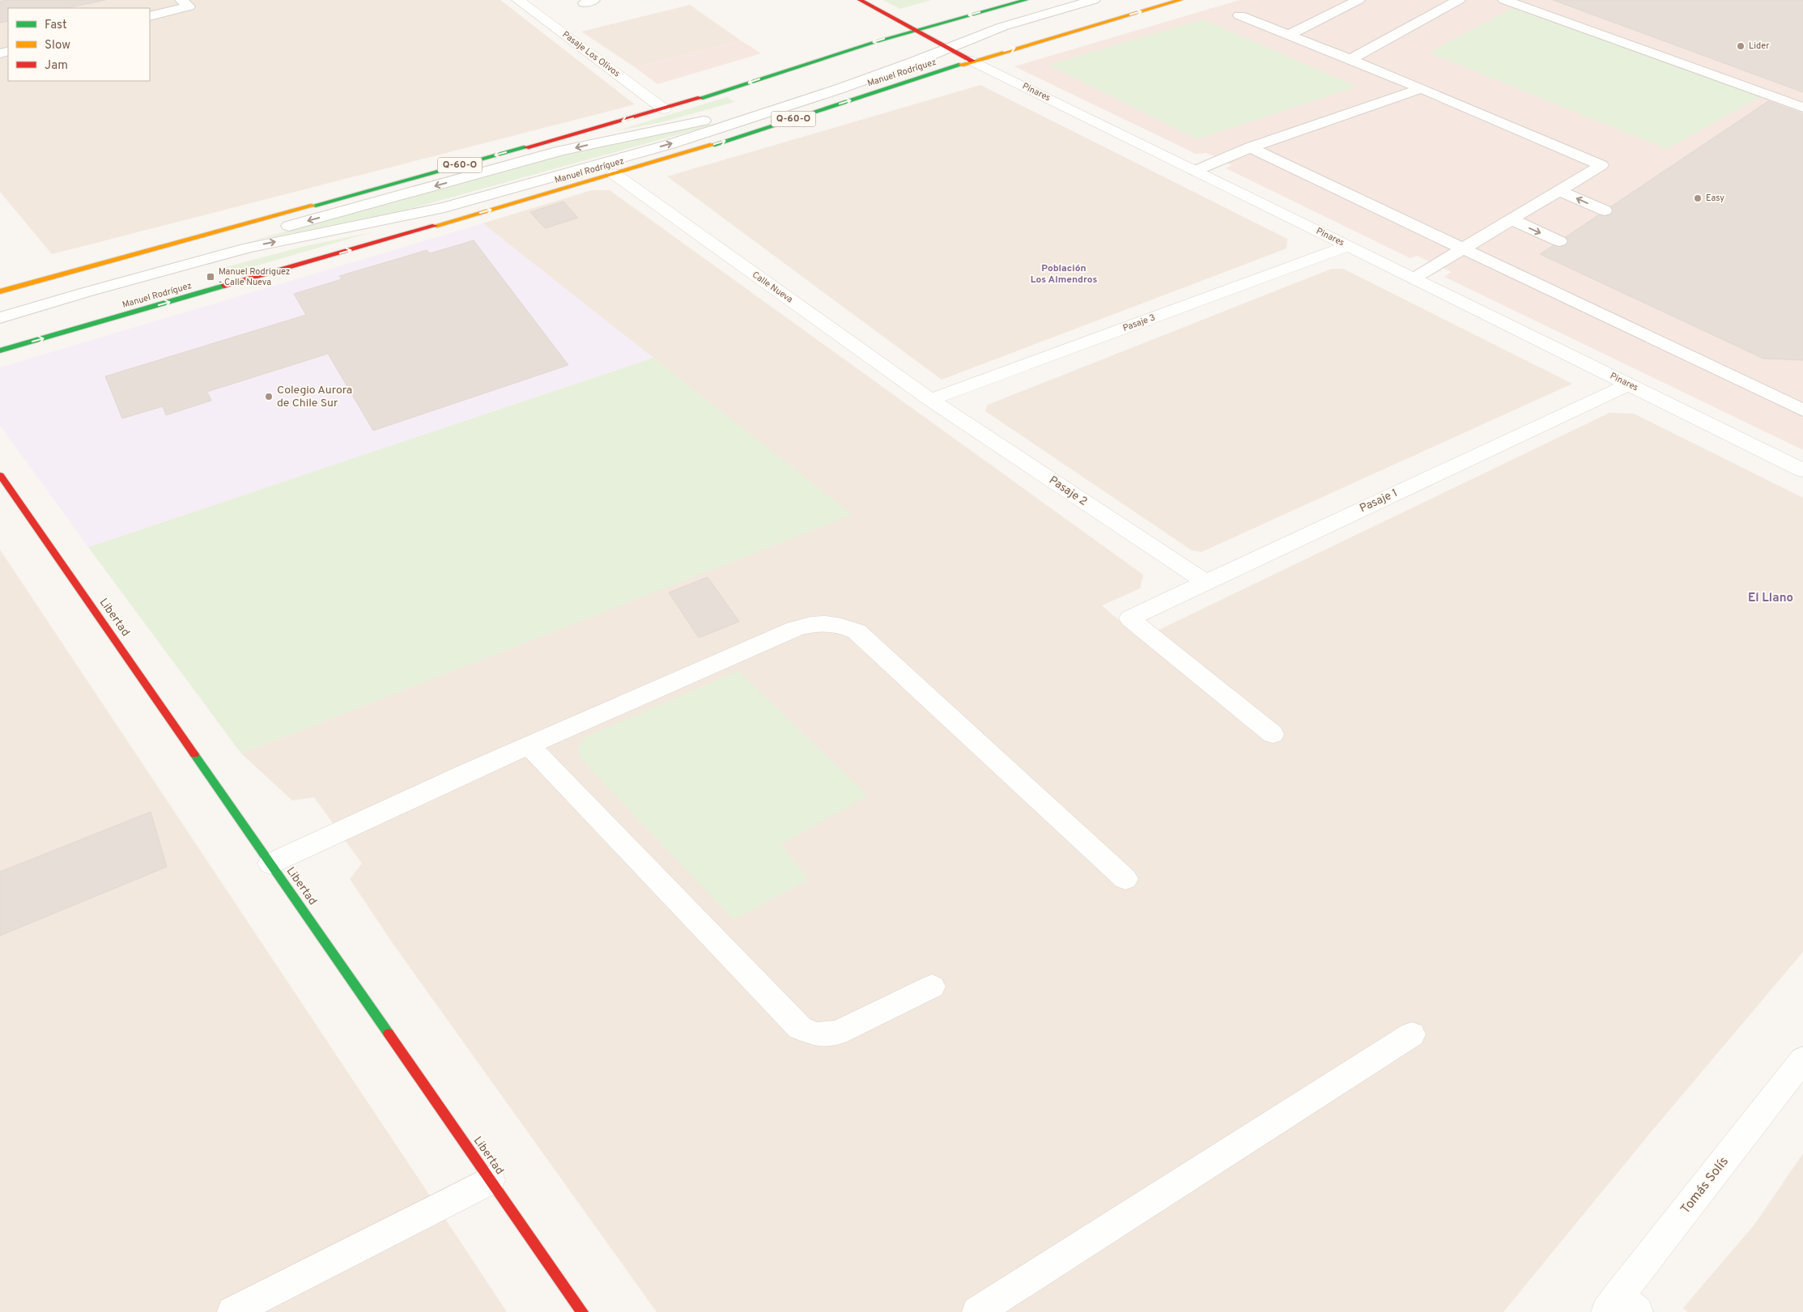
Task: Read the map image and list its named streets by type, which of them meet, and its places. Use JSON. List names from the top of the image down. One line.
{"streets":{"main road":["Manuel Rodríguez","Pinares","Q-60-O","Libertad"],"street":["Pasaje Los Olivos","Calle Nueva","Pasaje 3","Pasaje 2","Pasaje 1","Tomás Solís"]},"crossings":[["Pasaje Los Olivos","Q-60-O"],["Manuel Rodríguez","Pinares"],["Manuel Rodríguez","Calle Nueva"],["Pinares","Q-60-O"],["Pinares","Pasaje 3"],["Pinares","Pasaje 1"],["Calle Nueva","Pasaje 3"],["Calle Nueva","Pasaje 2"],["Pasaje 3","Pasaje 2"],["Pasaje 2","Pasaje 1"]],"districts":["Población Los Almendros","El Llano"],"places":{"other":["Lider","Easy","Colegio Aurora de Chile Sur"],"transit":["Manuel Rodriguez - Calle Nueva"]},"legend":["Fast","Slow","Jam"]}
